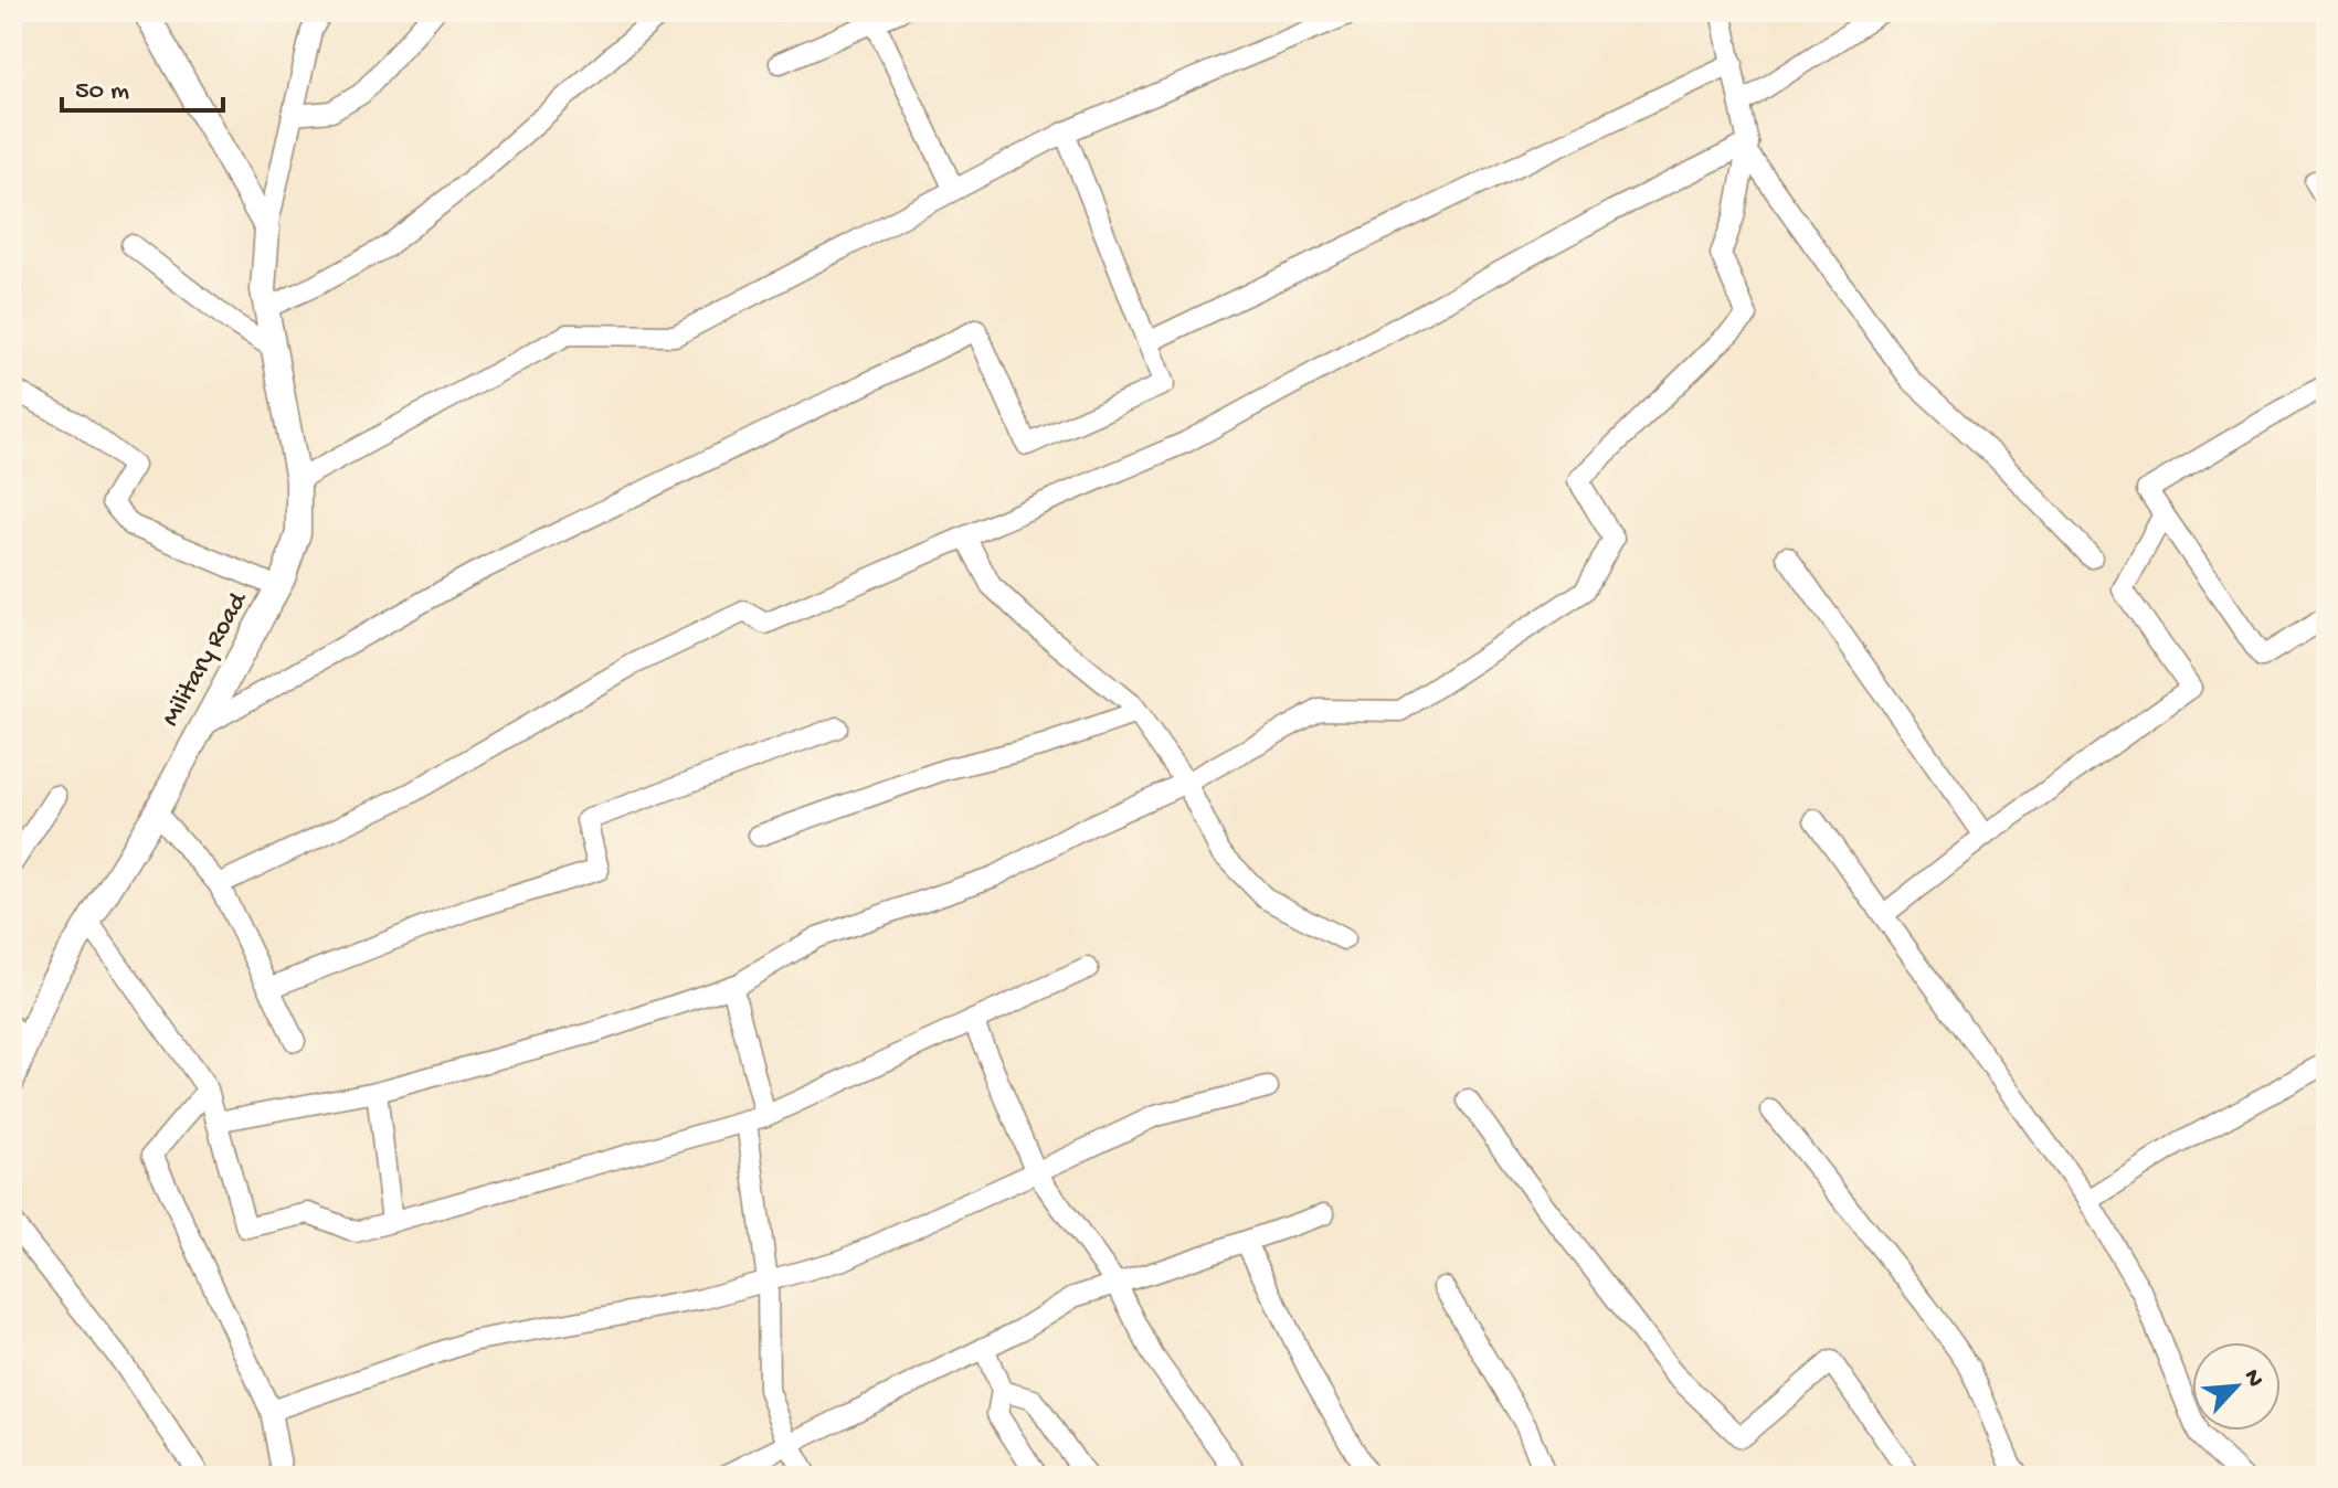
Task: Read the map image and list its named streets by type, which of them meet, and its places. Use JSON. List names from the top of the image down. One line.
{"streets":{"street":["Military Road"]},"scale_bar":"50 m","north":"top right"}
